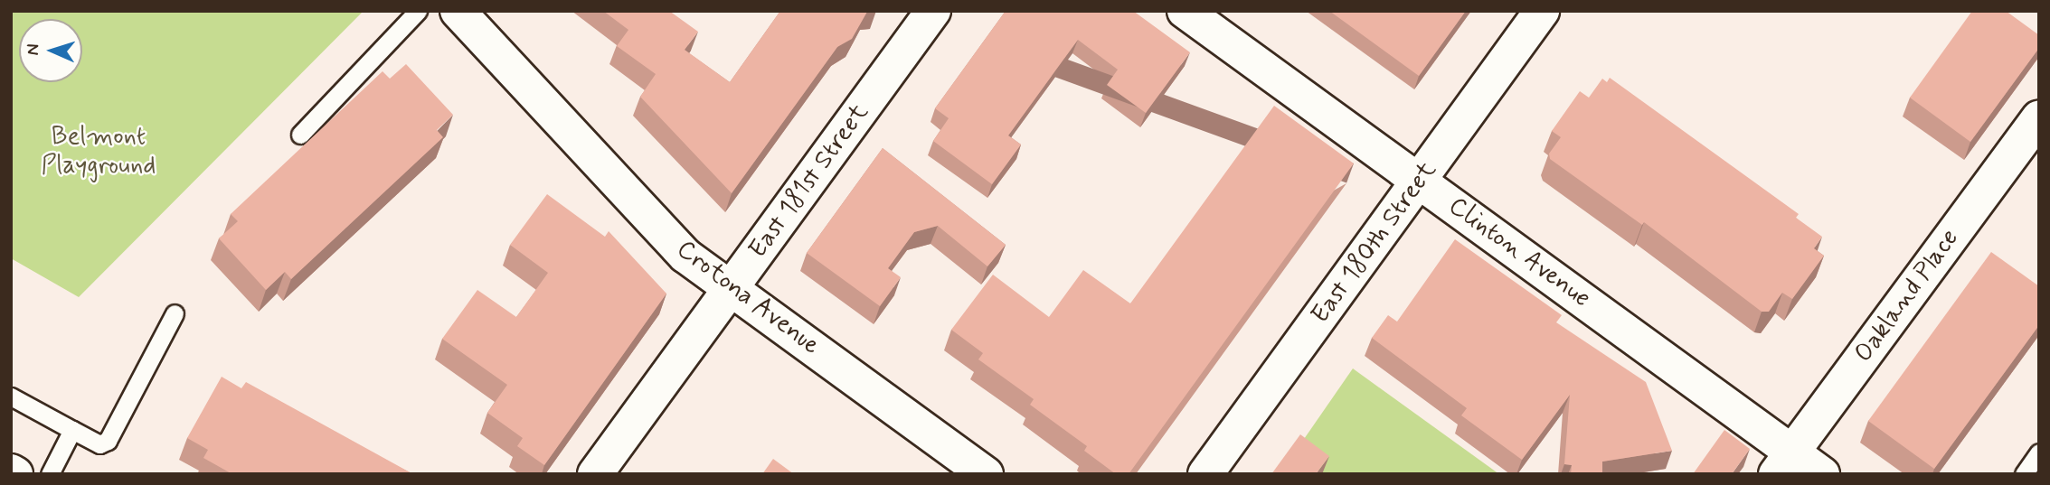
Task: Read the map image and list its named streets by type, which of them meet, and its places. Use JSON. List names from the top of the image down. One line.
{"streets":{"street":["East 181st Street","East 180th Street","Clinton Avenue","Oakland Place","Crotona Avenue"]},"crossings":[["East 181st Street","Crotona Avenue"],["East 180th Street","Clinton Avenue"],["Clinton Avenue","Oakland Place"]],"parks":["Belmont Playground"],"north":"left"}
